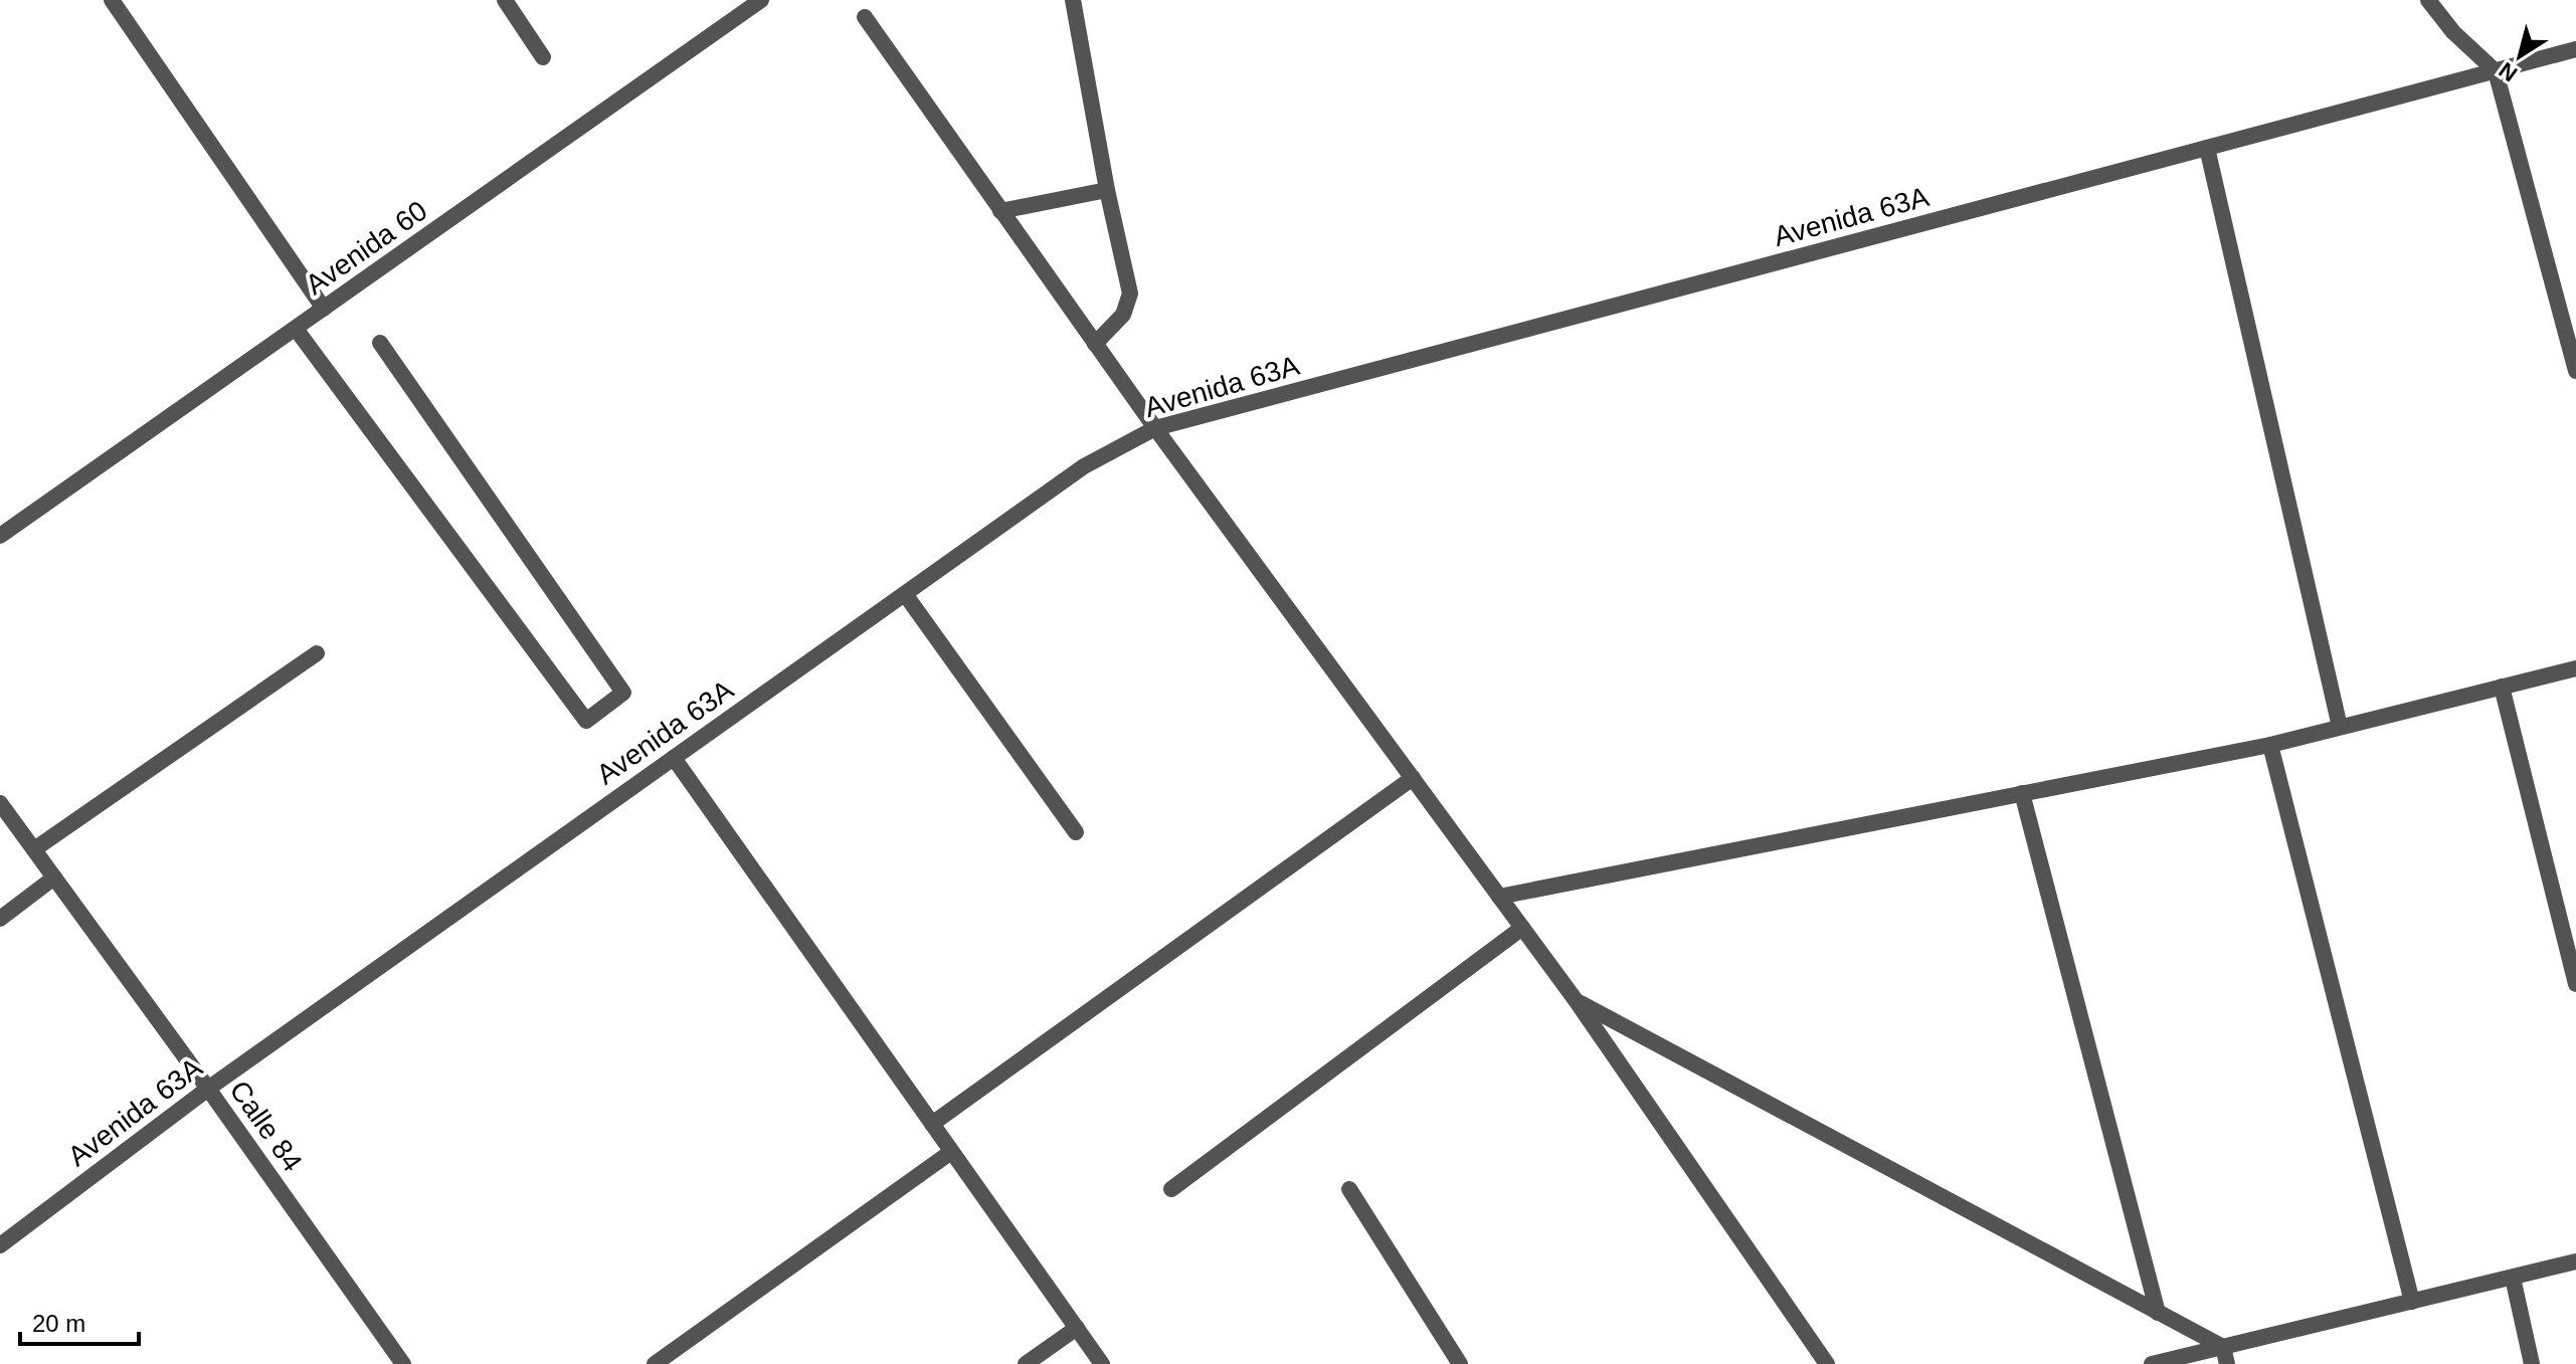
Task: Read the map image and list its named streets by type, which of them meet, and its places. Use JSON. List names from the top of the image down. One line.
{"streets":{"street":["Avenida 63A","Avenida 60","Calle 84"]},"crossings":[["Avenida 63A","Calle 84"]],"scale_bar":"20 m","north":"bottom left"}
